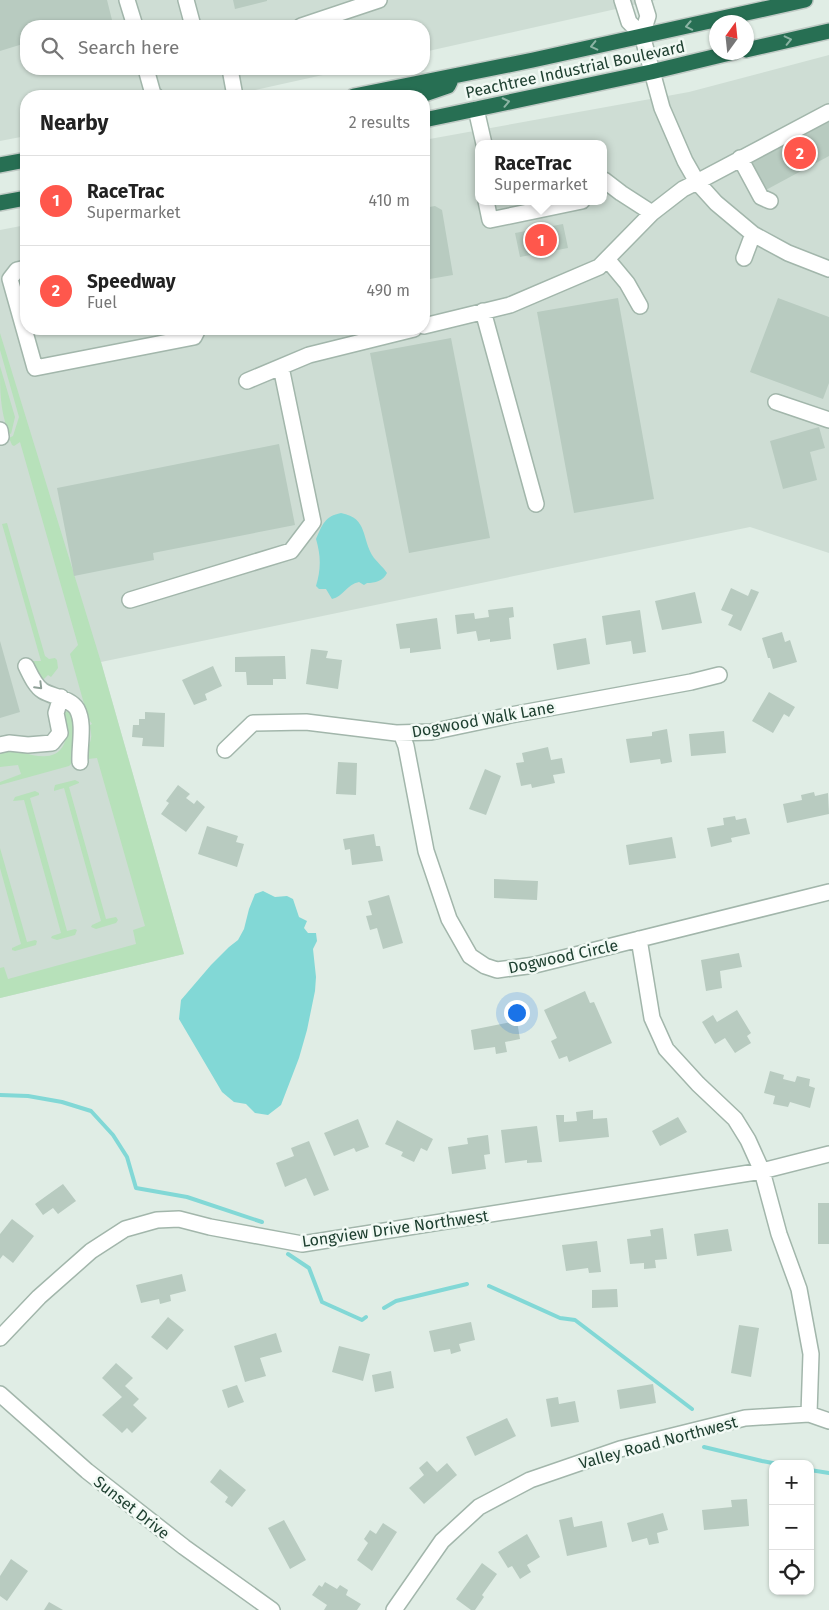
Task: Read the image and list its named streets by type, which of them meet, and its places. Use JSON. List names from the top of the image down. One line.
{"streets":{"highway":["Peachtree Industrial Boulevard"],"street":["Dogwood Walk Lane","Dogwood Circle","Longview Drive Northwest","Valley Road Northwest","Sunset Drive"]},"crossings":[["Dogwood Walk Lane","Dogwood Circle"]],"north":"top","page":{"search":"Search here","heading":["Nearby","2 results"],"pins":["2","1"],"popup":["RaceTrac","Supermarket"],"list":[{"mark":"1","name":"RaceTrac","note":"Supermarket","value":"410 m"},{"mark":"2","name":"Speedway","note":"Fuel","value":"490 m"}],"map_buttons":["+","−"]}}
